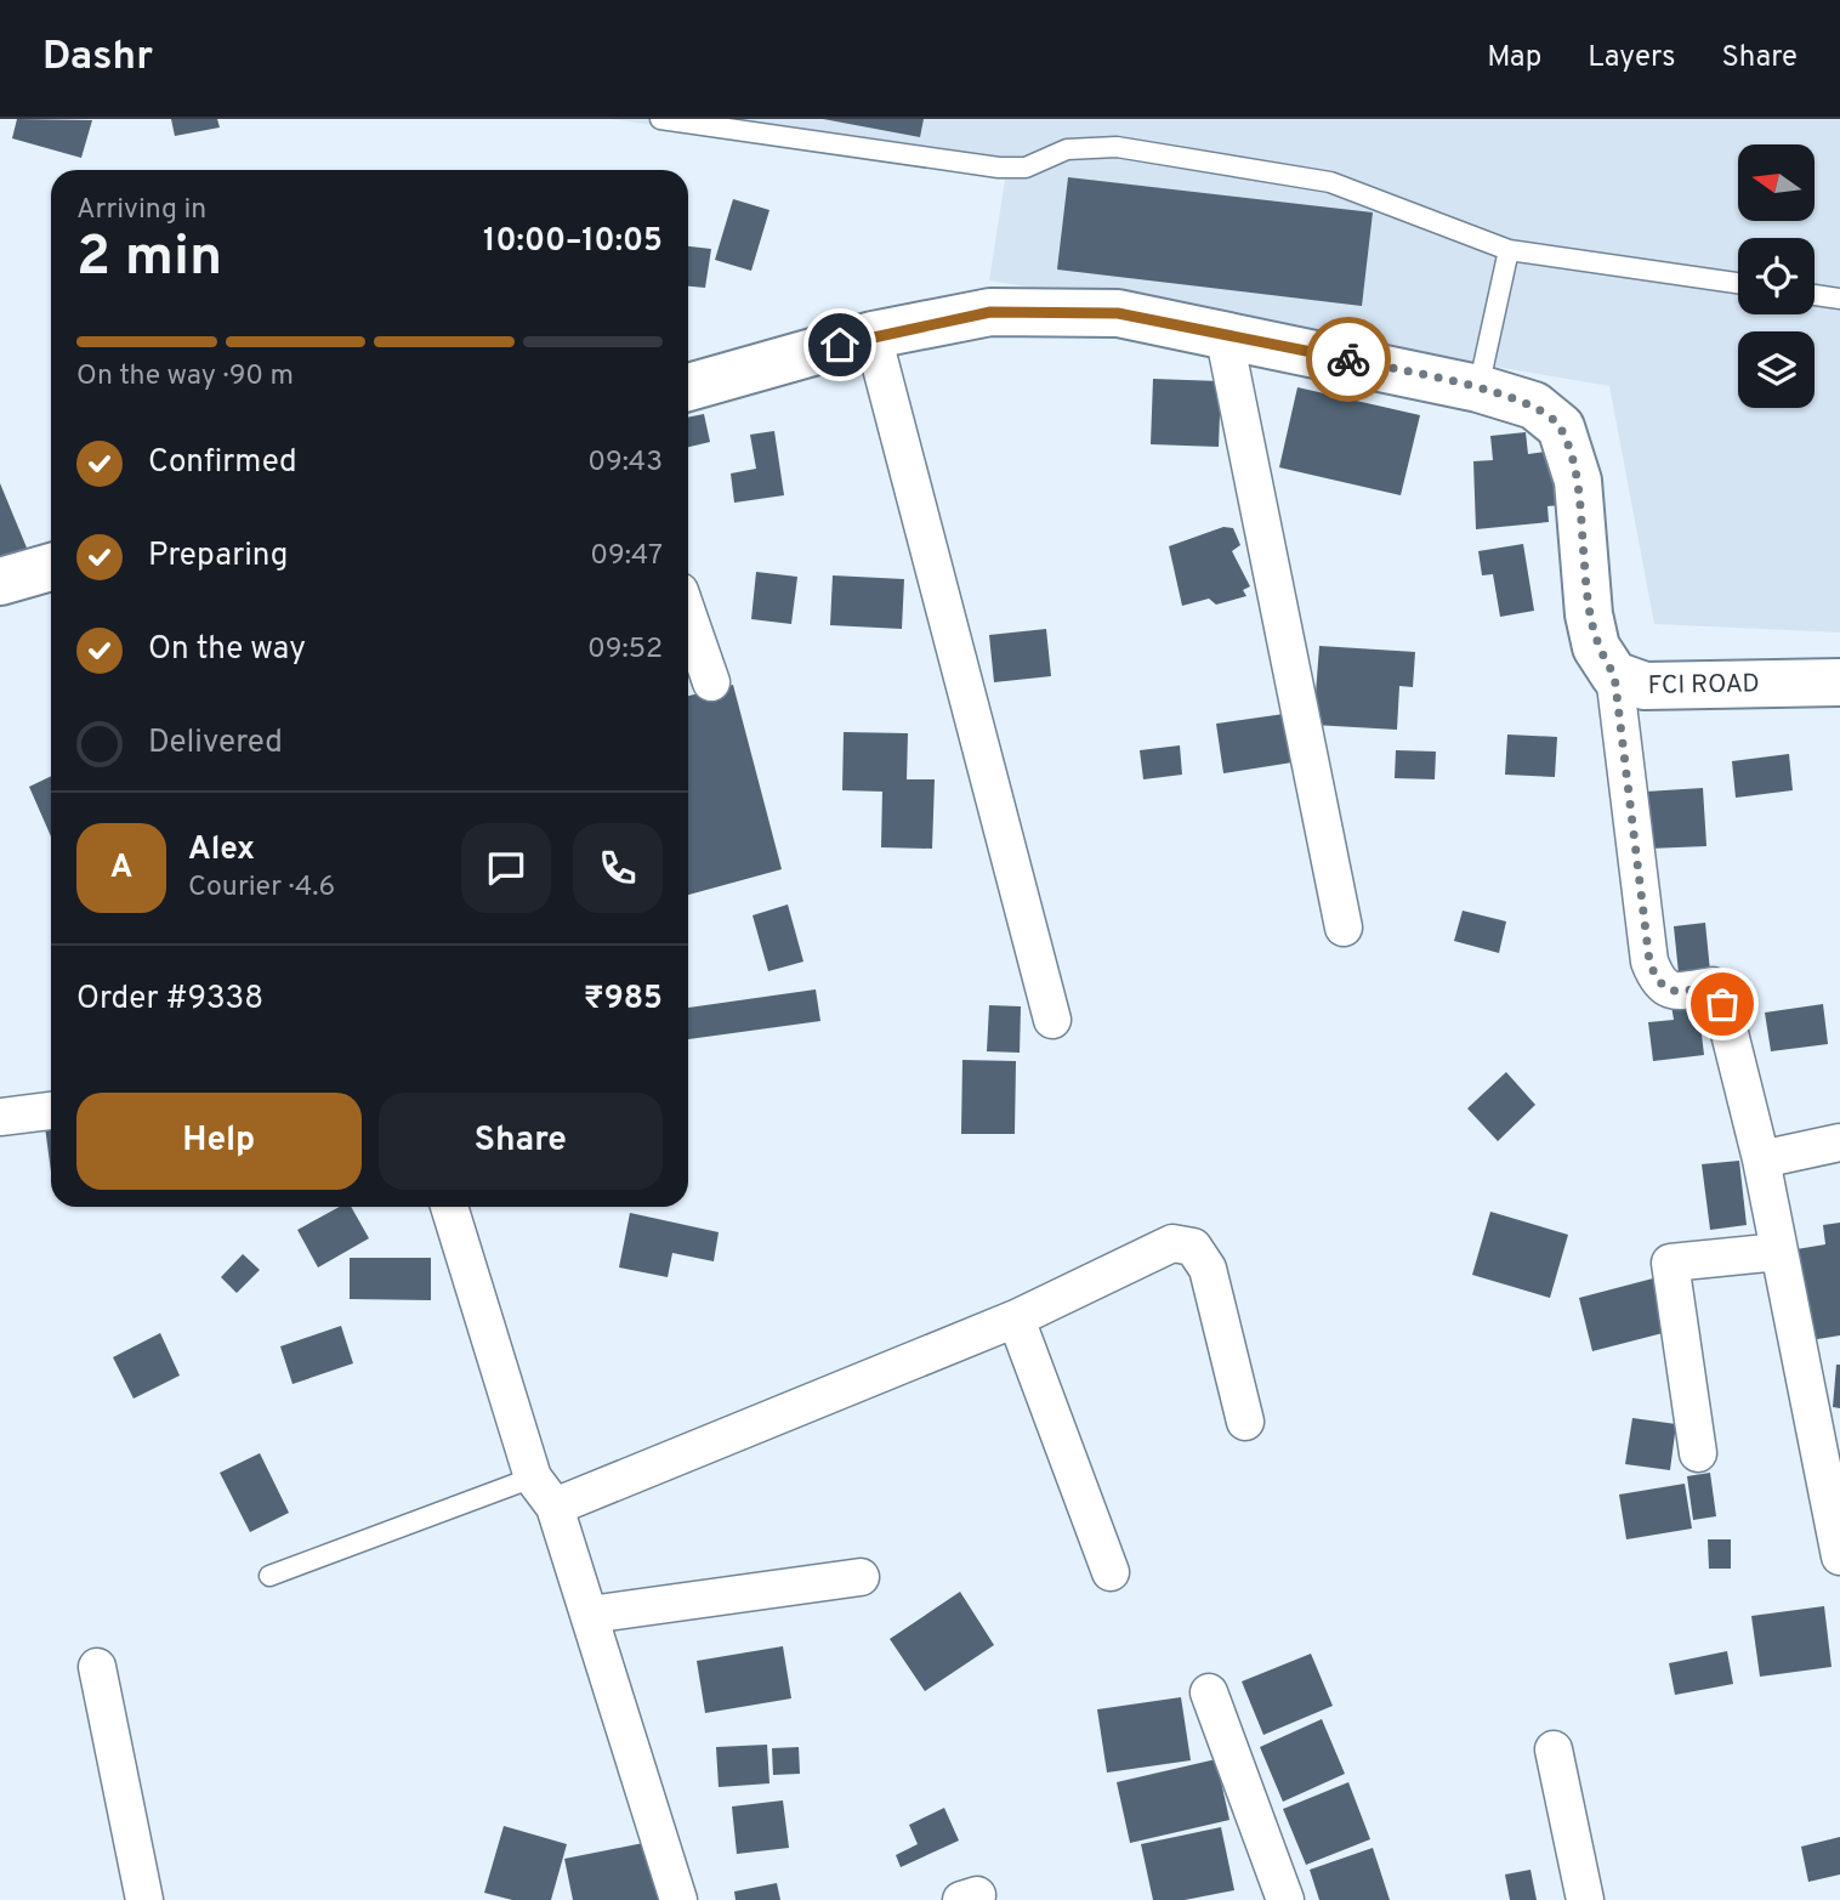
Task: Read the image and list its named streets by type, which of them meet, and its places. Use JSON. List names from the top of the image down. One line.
{"streets":{"street":["FCI ROAD"]},"north":"left","page":{"header":"Dashr","nav":["Map","Layers","Share"],"heading":["2 min","Arriving in","10:00–10:05"],"panel":["Alex","Courier · 4.6","Order #9338","₹985"],"bar":"On the way · 90 m","list":[["Confirmed","09:43"],["Preparing","09:47"],["On the way","09:52"],"Delivered"],"round":"A","buttons":["Help","Share"]}}
